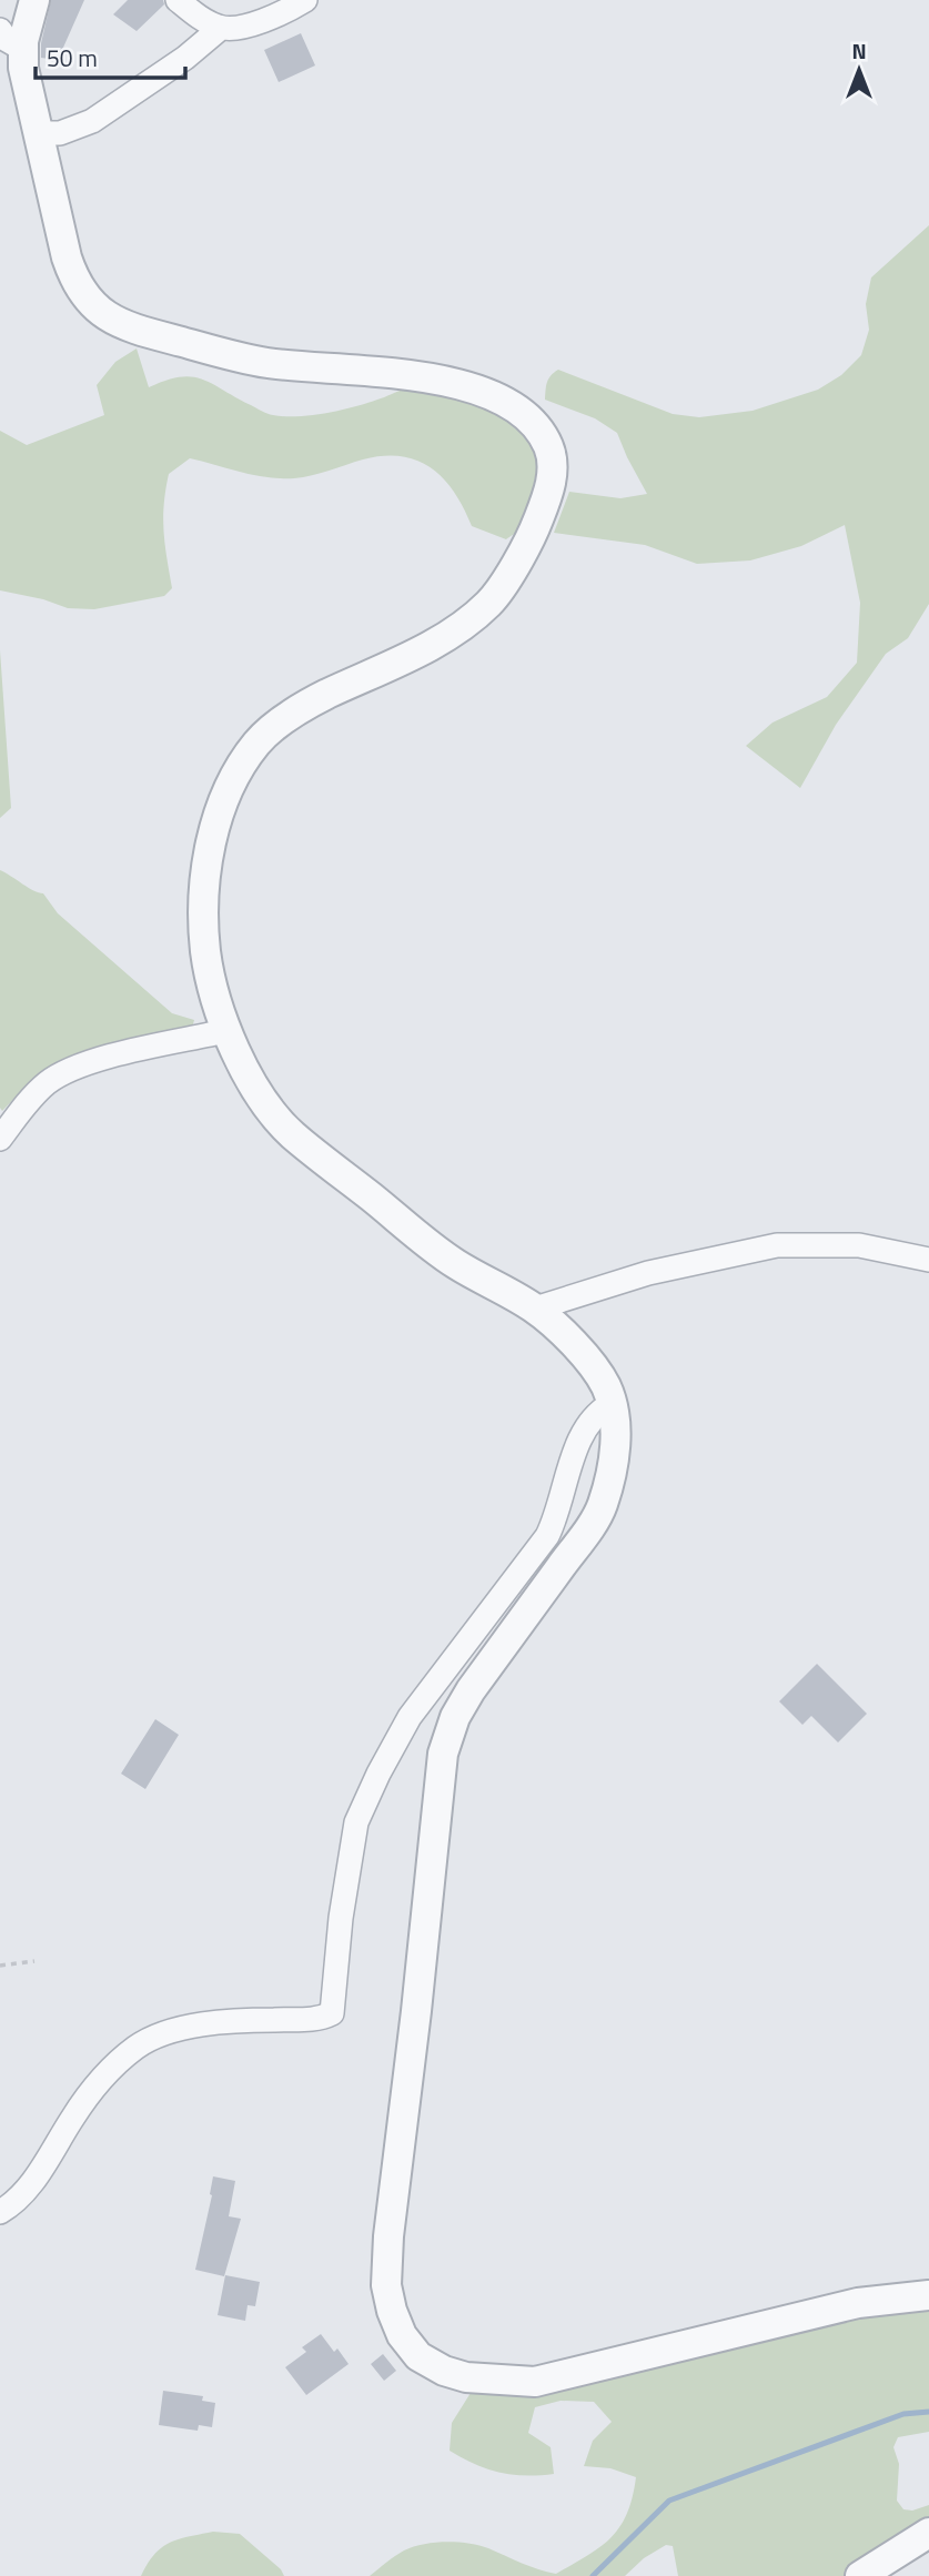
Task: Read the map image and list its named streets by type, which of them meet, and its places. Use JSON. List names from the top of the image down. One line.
{"scale_bar":"50 m","north":"top"}
